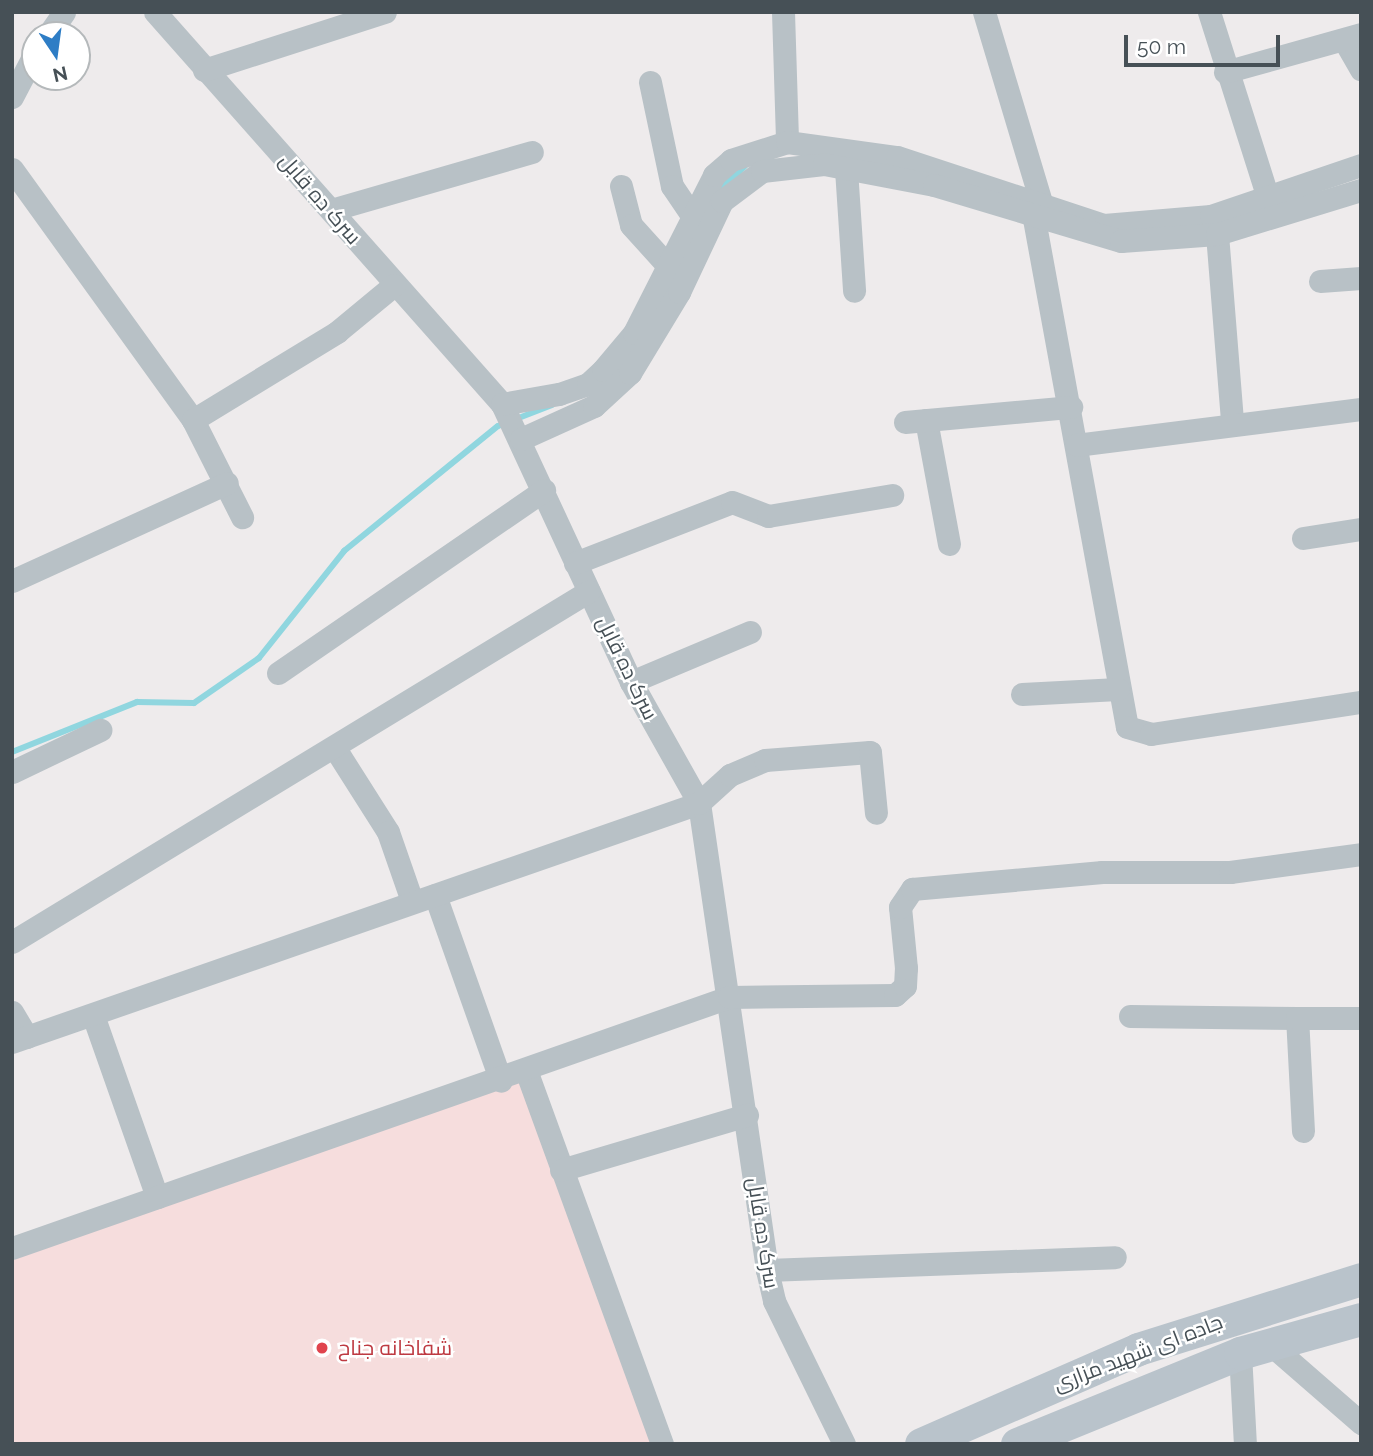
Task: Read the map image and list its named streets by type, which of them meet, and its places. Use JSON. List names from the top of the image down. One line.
{"streets":{"main road":["جاده ای شهید مزاری"],"street":["سرک ده قابل"]},"places":["شفاخانه جناح"],"scale_bar":"50 m","north":"bottom"}
